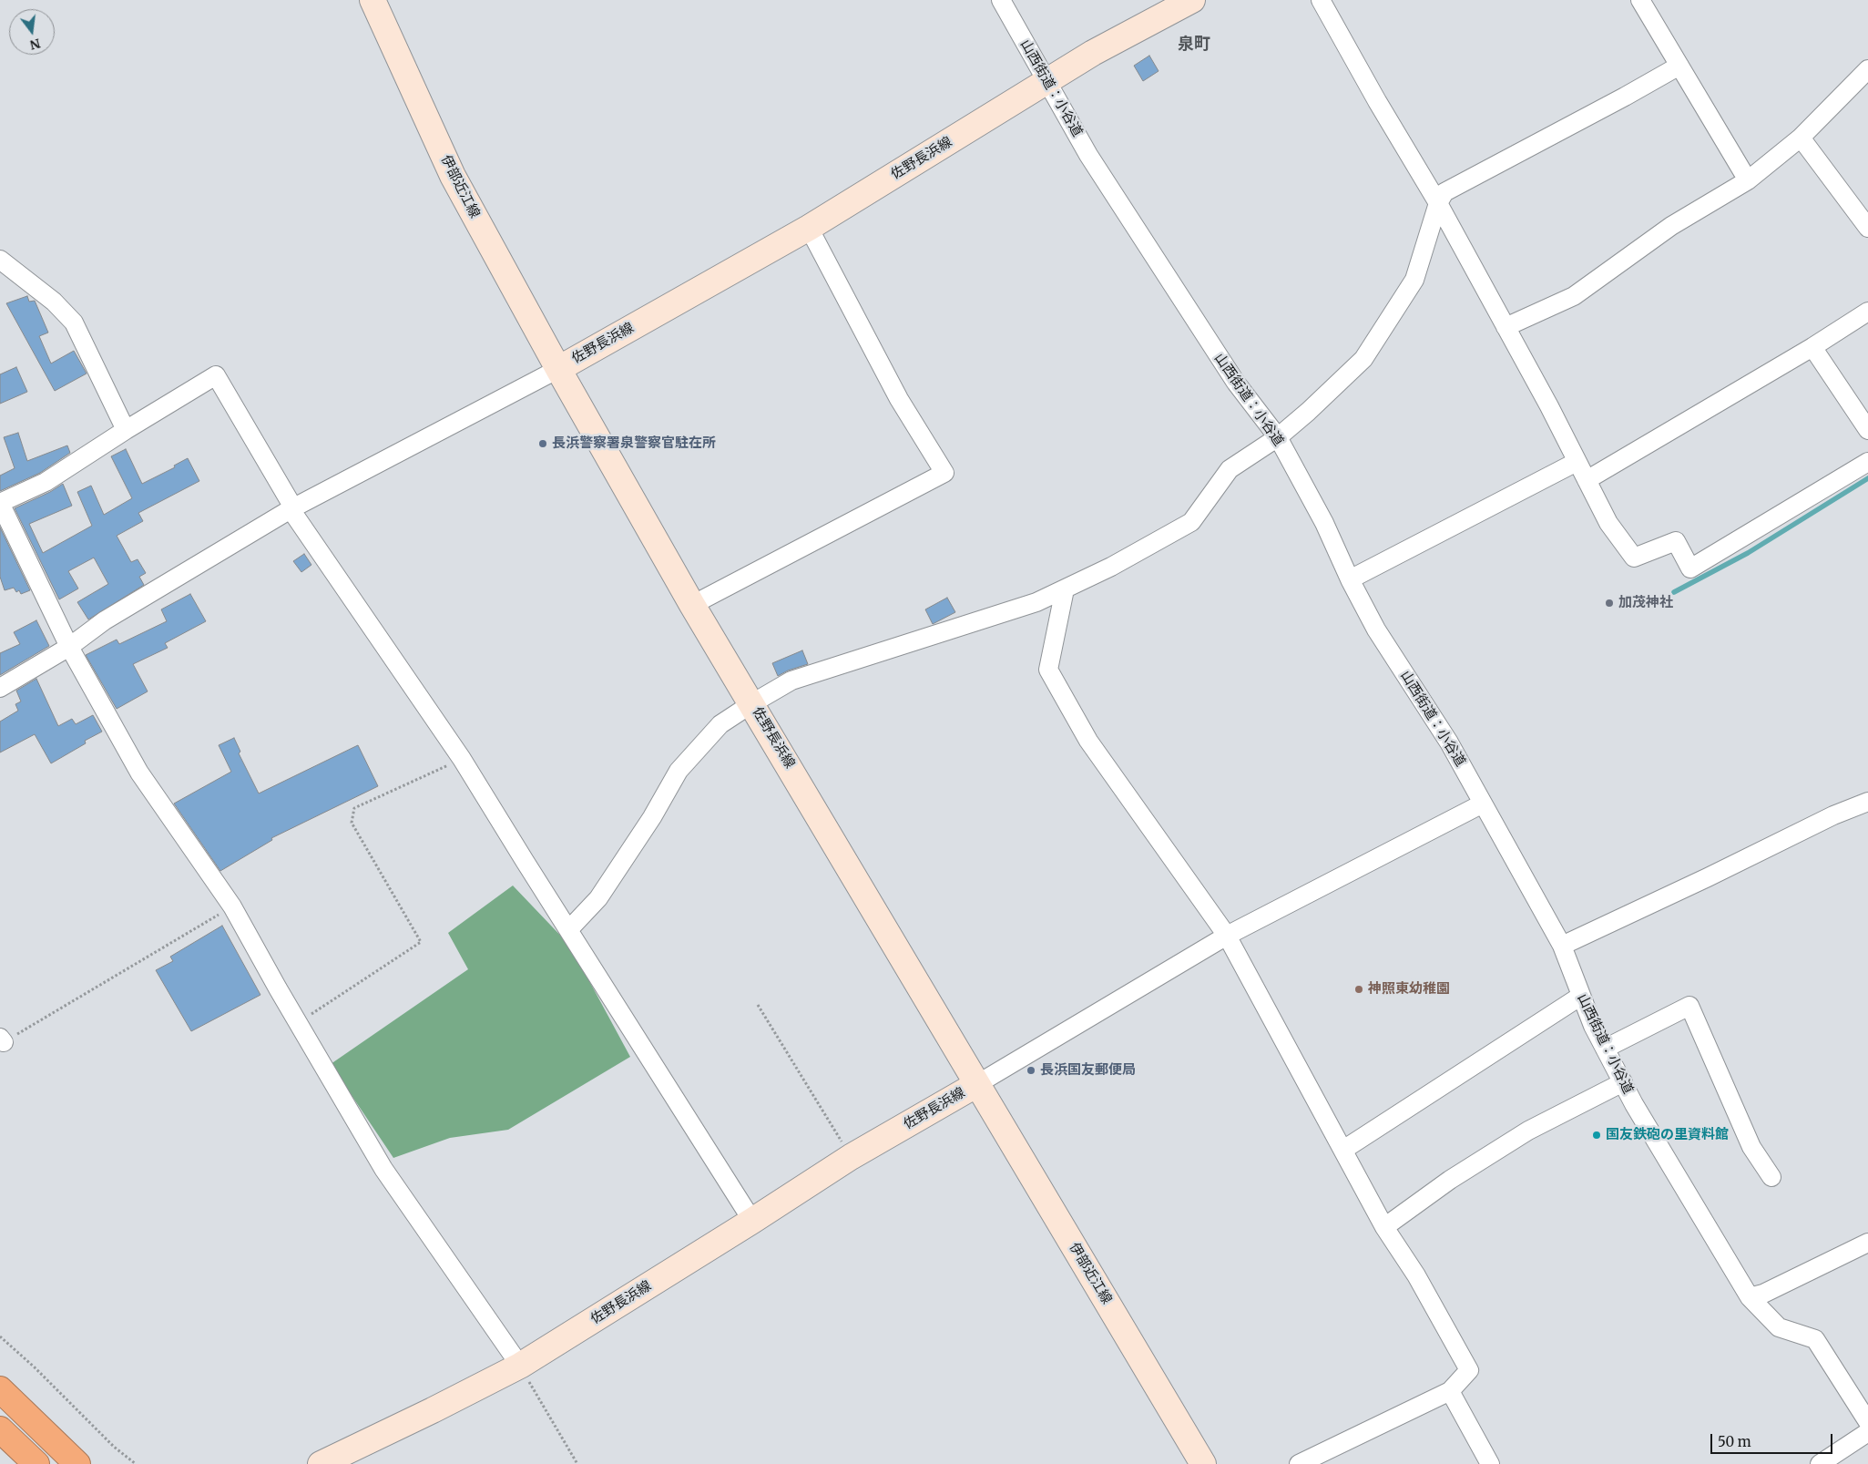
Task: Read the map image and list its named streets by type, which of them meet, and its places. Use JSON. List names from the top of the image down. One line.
{"streets":{"main road":["佐野長浜線","伊部近江線"],"street":["山西街道：小谷道"]},"crossings":[["山西街道：小谷道","佐野長浜線"],["佐野長浜線","伊部近江線"]],"districts":["泉町"],"places":["長浜警察署泉警察官駐在所","加茂神社","神照東幼稚園","長浜国友郵便局","国友鉄砲の里資料館"],"scale_bar":"50 m","north":"bottom"}
